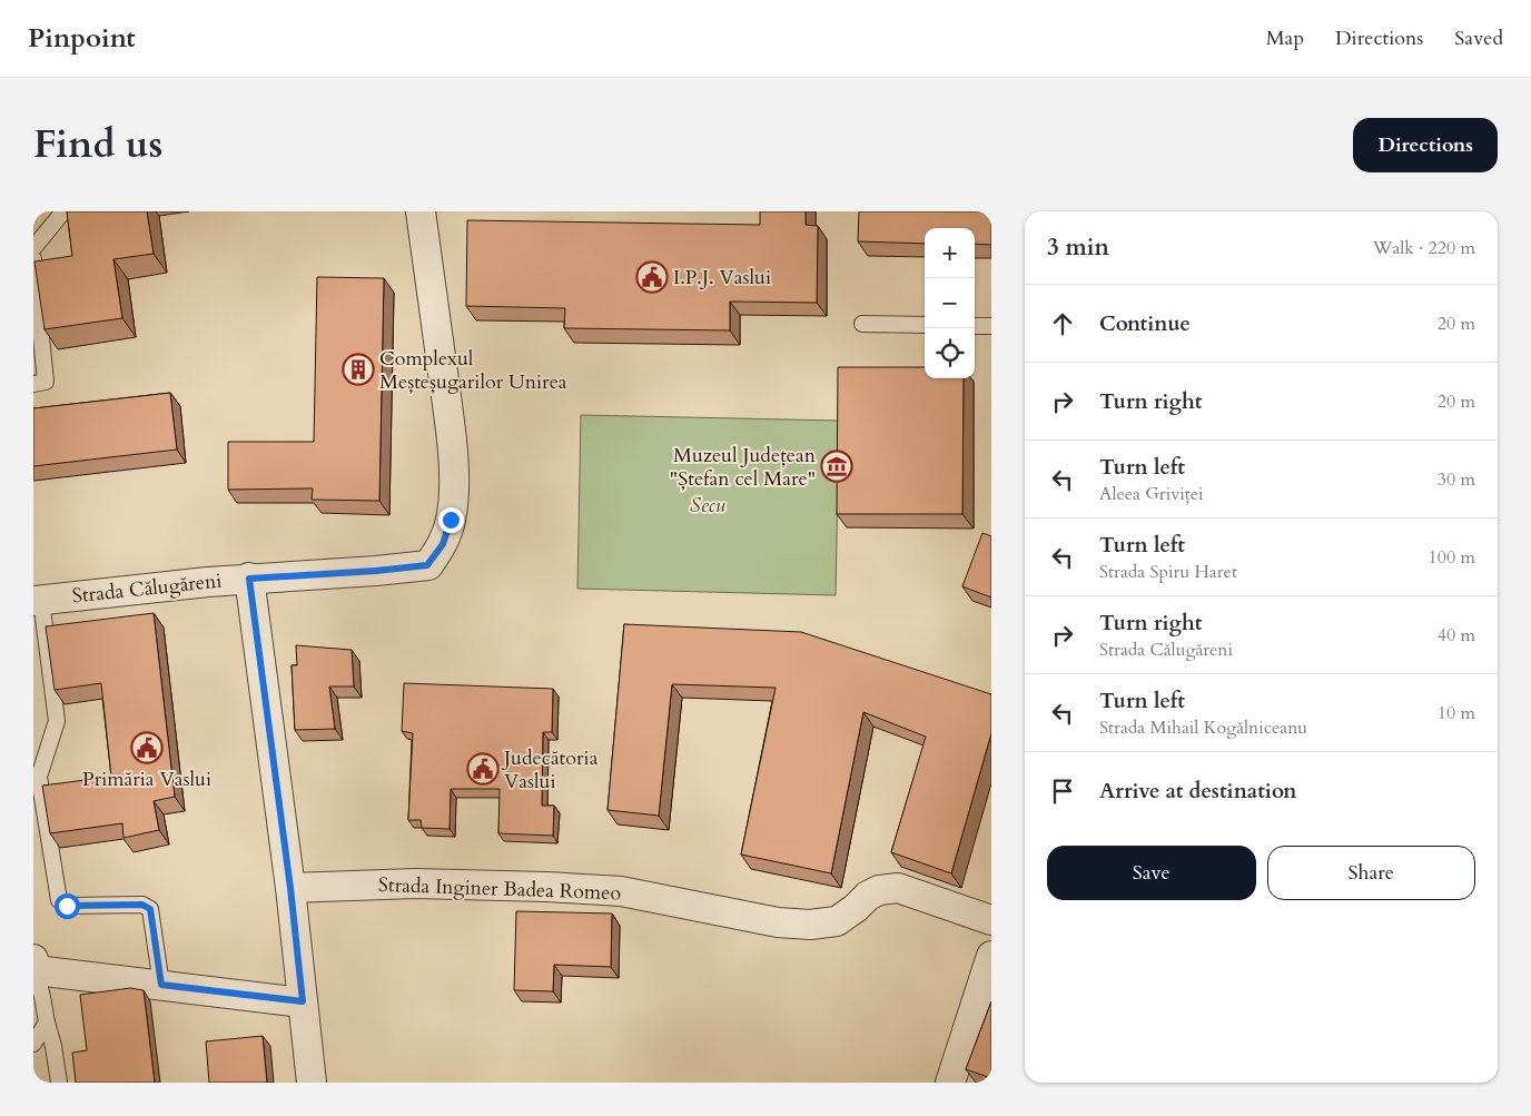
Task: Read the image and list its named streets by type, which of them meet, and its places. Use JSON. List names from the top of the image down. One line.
{"streets":{"street":["Strada Călugăreni","Strada Inginer Badea Romeo"]},"parks":["Secu"],"places":{"public building":["I.P.J. Vaslui","Primăria Vaslui","Judecătoria Vaslui"],"building":["Complexul Meșteșugarilor Unirea"],"museum":["Muzeul Județean \"Ștefan cel Mare\""]},"page":{"header":"Pinpoint","nav":["Map","Directions","Saved"],"title":"Find us","buttons":["Directions",["Save","Share"]],"heading":["3 min","Walk · 220 m"],"map_buttons":["+","−"],"list":[["Continue","20 m"],["Turn right","20 m"],["Turn left","Aleea Griviței","30 m"],["Turn left","Strada Spiru Haret","100 m"],["Turn right","Strada Călugăreni","40 m"],["Turn left","Strada Mihail Kogălniceanu","10 m"],"Arrive at destination"]}}
